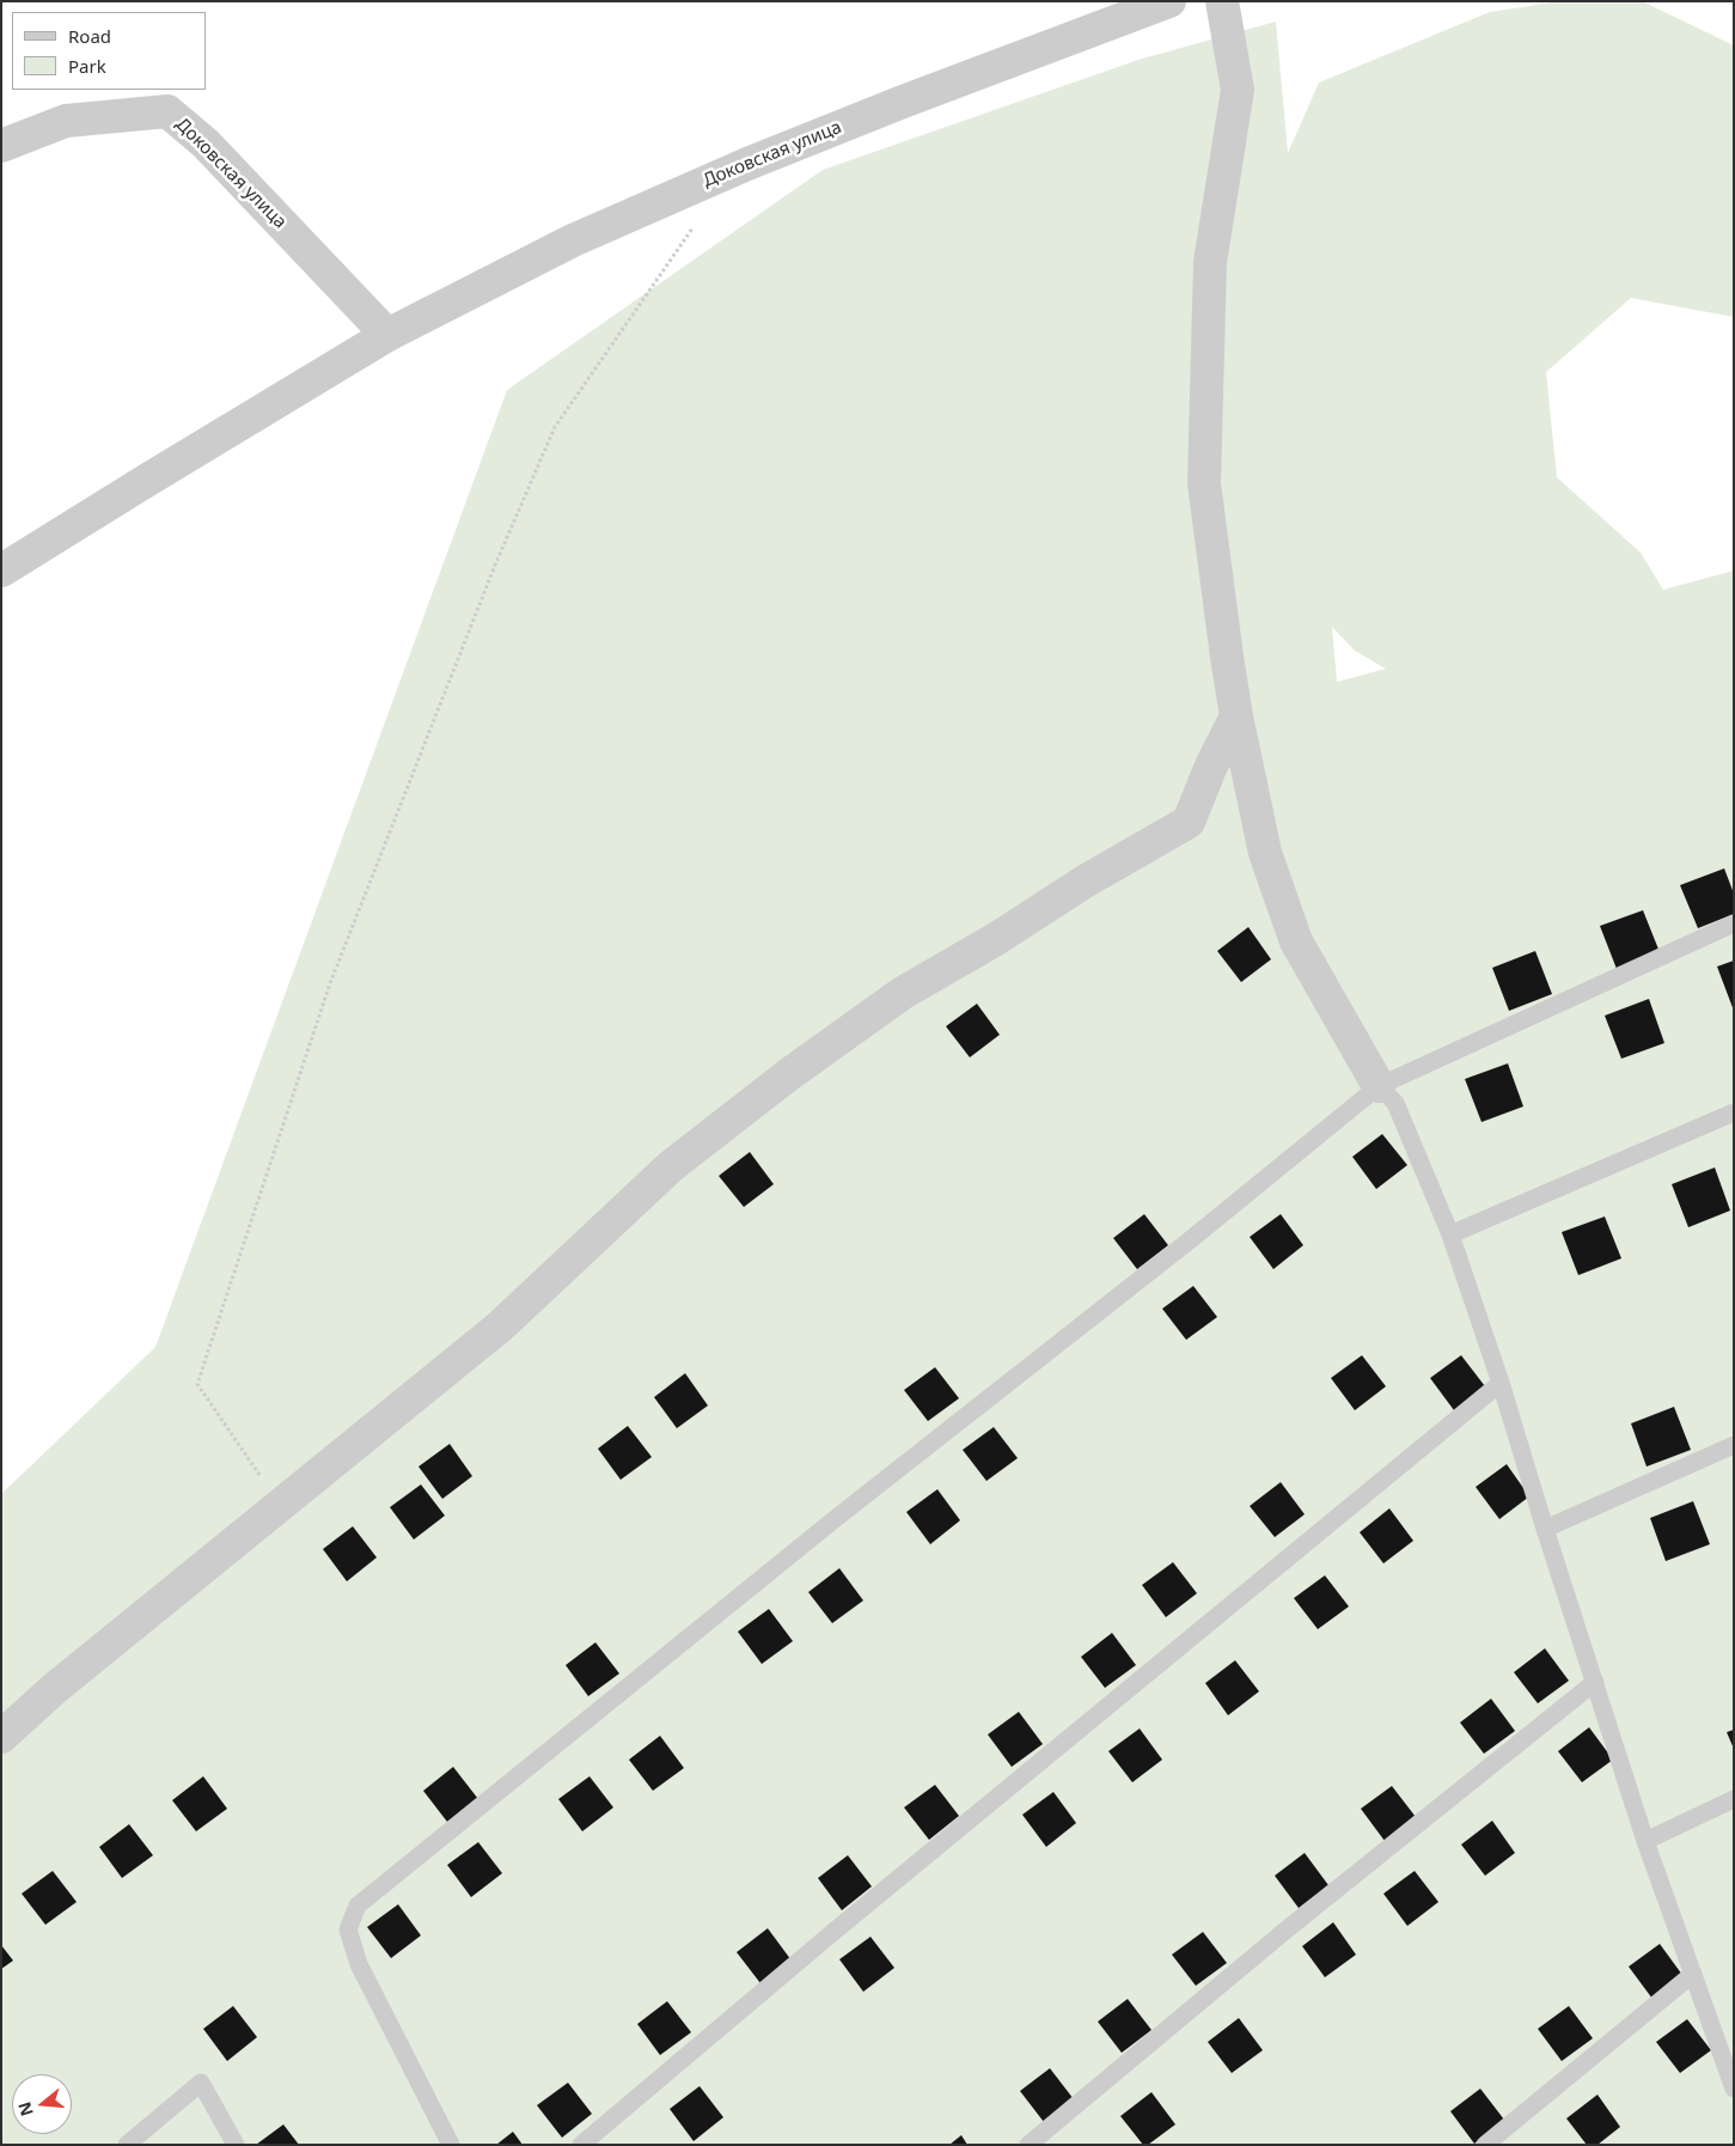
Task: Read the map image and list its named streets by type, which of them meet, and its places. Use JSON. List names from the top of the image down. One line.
{"streets":{"street":["Доковская улица"]},"legend":["Road","Park"],"north":"left"}
